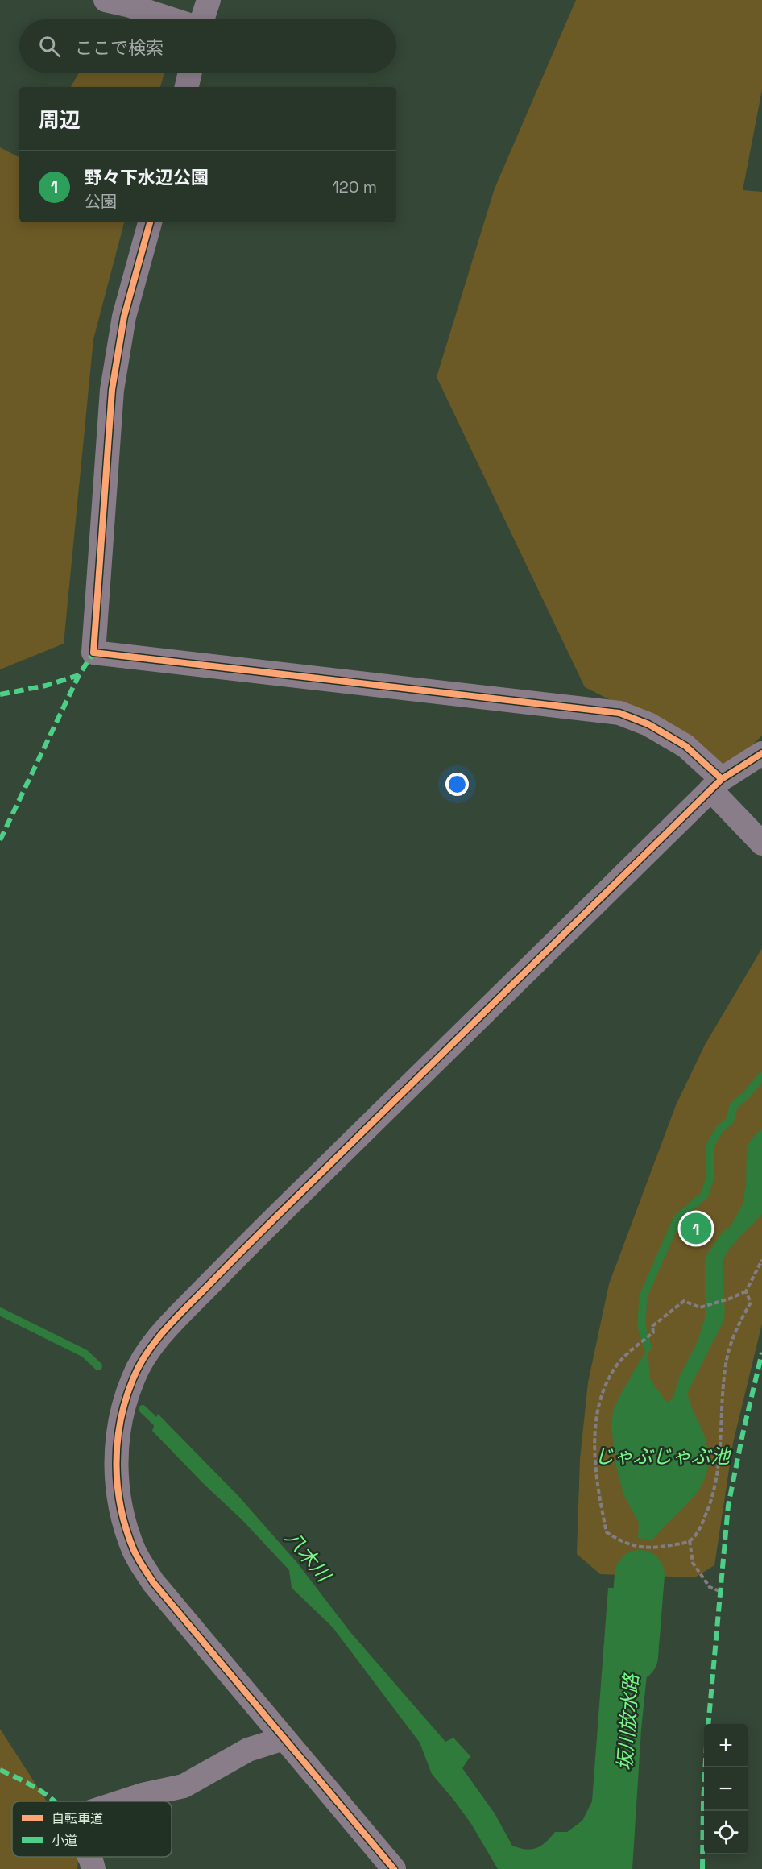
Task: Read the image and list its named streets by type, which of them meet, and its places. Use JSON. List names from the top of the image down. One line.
{"water":["じゃぶじゃぶ池","八木川","坂川放水路"],"legend":["自転車道","小道"],"page":{"search":"ここで検索","heading":"周辺","list":[{"mark":"1","name":"野々下水辺公園","note":"公園","value":"120 m"}],"pins":"1","map_buttons":["+","−"]}}
